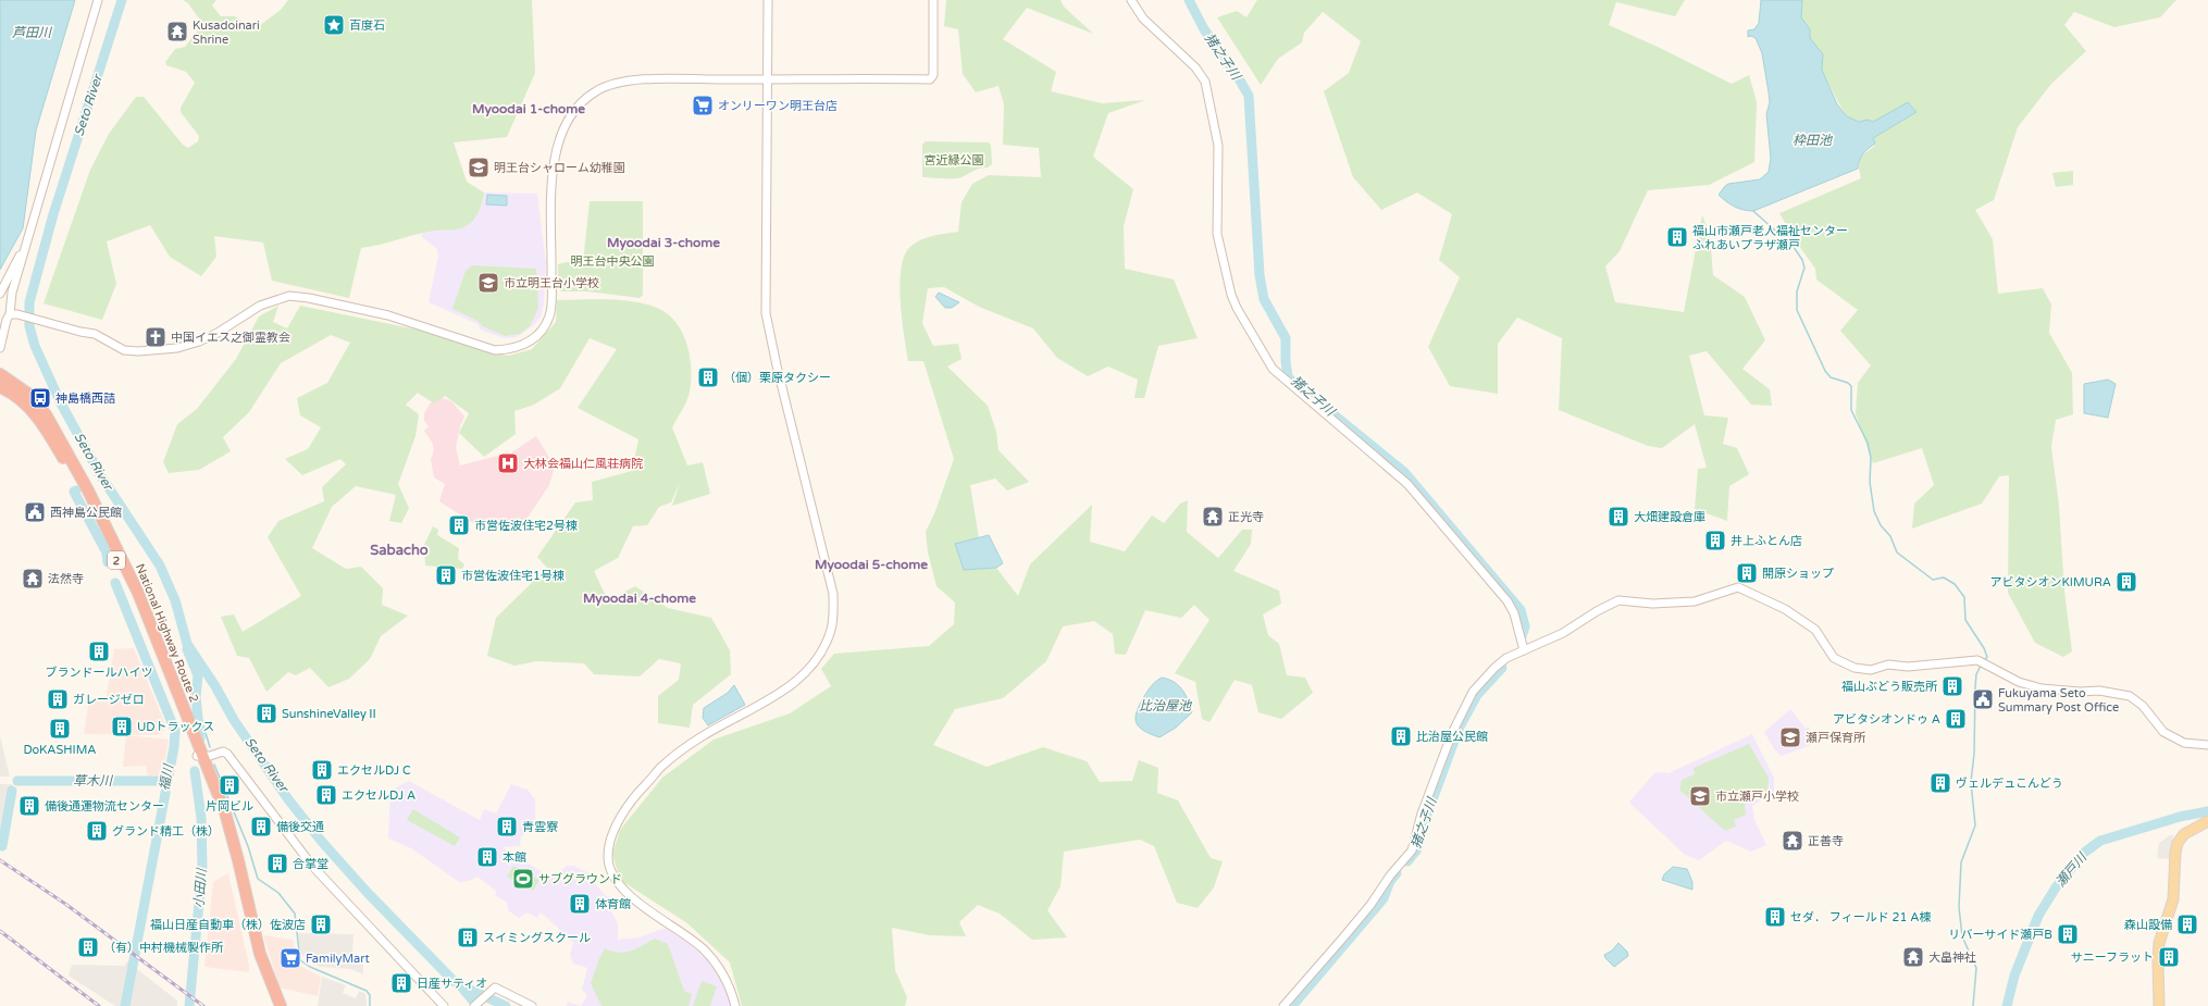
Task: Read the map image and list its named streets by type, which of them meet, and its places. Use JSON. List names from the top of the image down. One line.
{"streets":{"highway":["2","National Highway Route 2"]},"districts":["Myoodai 1-chome","Myoodai 3-chome","Sabacho","Myoodai 5-chome","Myoodai 4-chome"],"water":["芦田川","猪之子川","Seto River","枠田池","比治屋池","福川","草木川","瀬戸川","小田川"],"parks":["宮近緑公園","明王台中央公園"],"places":{"place":["百度石"],"temple":["Kusadoinari Shrine","正光寺","法然寺","正善寺","大畠神社"],"supermarket":["オンリーワン明王台店","FamilyMart"],"school or university":["明王台シャローム幼稚園","市立明王台小学校","瀬戸保育所","市立瀬戸小学校"],"building":["福山市瀬戸老人福祉センター ふれあいプラザ瀬戸","（個）栗原タクシー","大畑建設倉庫","市営佐波住宅2号棟","井上ふとん店","開原ショップ","市営佐波住宅1号棟","アビタシオンKIMURA","ブランドールハイツ","福山ぶどう販売所","ガレージゼロ","SunshineValleyⅡ","アビタシオンドゥ A","UDトラックス","DoKASHIMA","比治屋公民館","エクセルDJ C","ヴェルデュこんどう","片岡ビル","エクセルDJ A","備後通運物流センター","備後交通","青雲寮","グランド精工（株）","本館","合掌堂","体育館","セダ． フィールド 21 A棟","福山日産自動車（株）佐波店","森山設備","リバーサイド瀬戸B","スイミングスクール","（有）中村機械製作所","サニーフラット","日産サティオ"],"church":["中国イエス之御霊教会"],"bus stop":["神島橋西詰"],"hospital":["大林会福山仁風荘病院"],"public building":["西神島公民館","Fukuyama Seto Summary Post Office"],"sports":["サブグラウンド"]}}
